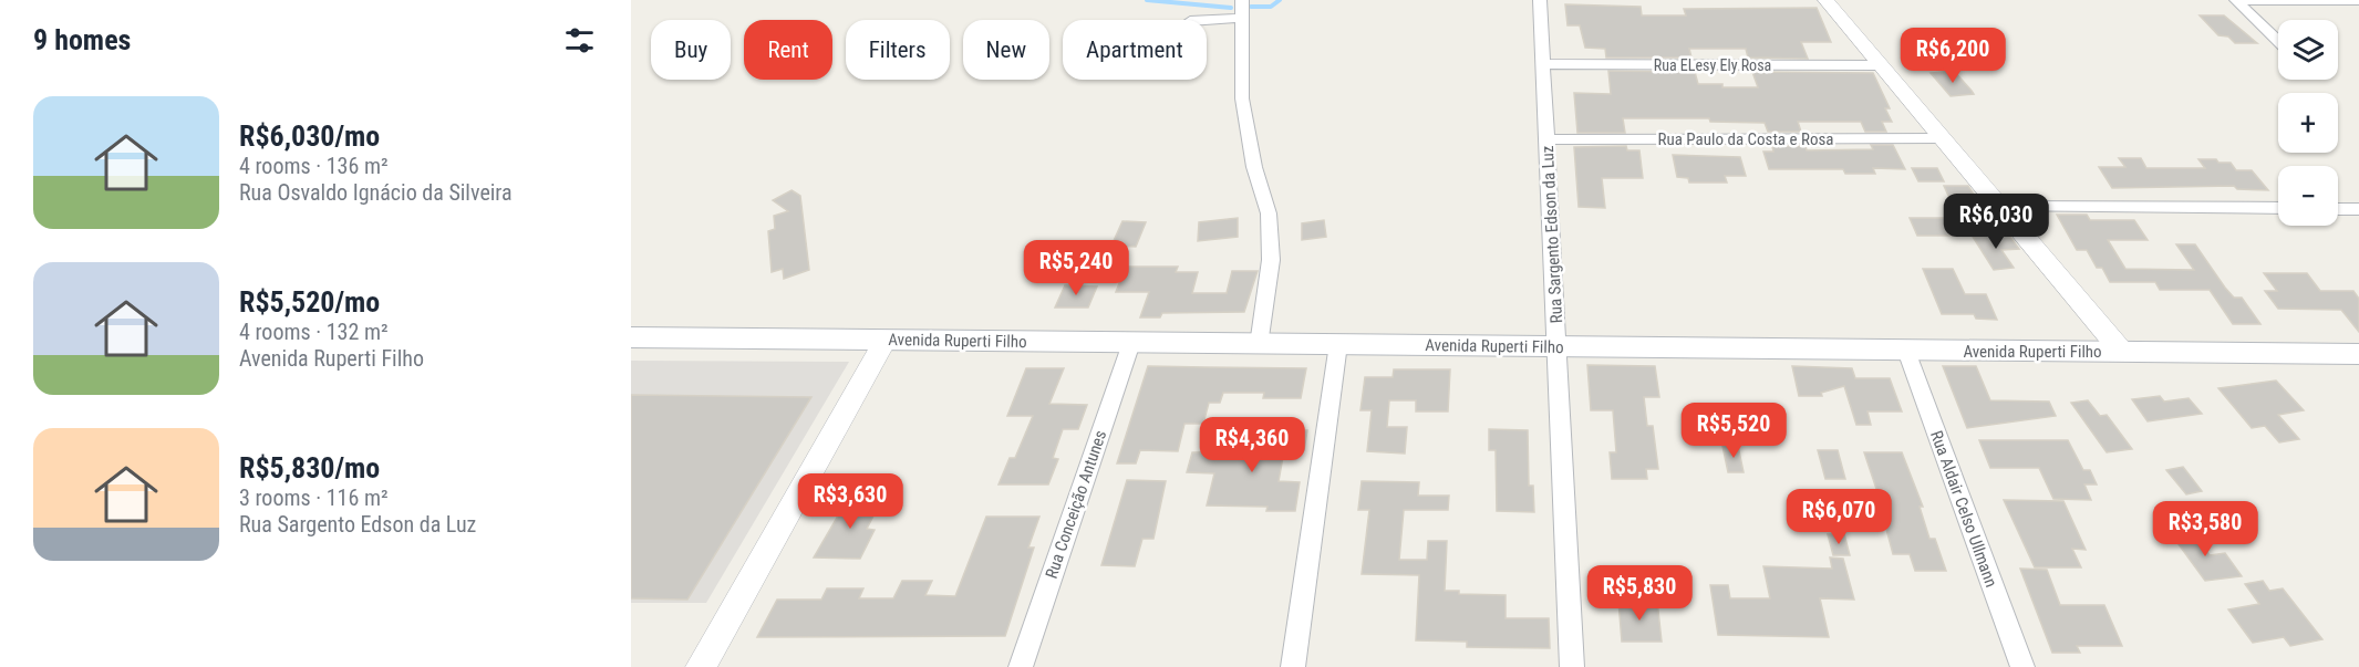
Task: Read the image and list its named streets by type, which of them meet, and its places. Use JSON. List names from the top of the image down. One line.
{"streets":{"main road":["Avenida Ruperti Filho"],"street":["Rua ELesy Ely Rosa","Rua Paulo da Costa e Rosa","Rua Sargento Edson da Luz","Rua Conceição Antunes","Rua Aldair Celso Ullmann"]},"crossings":[["Rua ELesy Ely Rosa","Rua Sargento Edson da Luz"],["Rua Paulo da Costa e Rosa","Rua Sargento Edson da Luz"],["Rua Sargento Edson da Luz","Avenida Ruperti Filho"],["Avenida Ruperti Filho","Rua Conceição Antunes"],["Avenida Ruperti Filho","Rua Aldair Celso Ullmann"]],"page":{"heading":"9 homes","map_buttons":["+","−"],"chip":["Buy","Rent","Filters","New","Apartment"],"price":["R$6,200","R$6,030","R$5,240","R$5,520","R$4,360","R$3,630","R$6,070","R$3,580","R$5,830"],"list":[{"name":"R$6,030/mo","note":"4 rooms · 136 m² · Rua Osvaldo Ignácio da Silveira"},{"name":"R$5,520/mo","note":"4 rooms · 132 m² · Avenida Ruperti Filho"},{"name":"R$5,830/mo","note":"3 rooms · 116 m² · Rua Sargento Edson da Luz"}]}}
